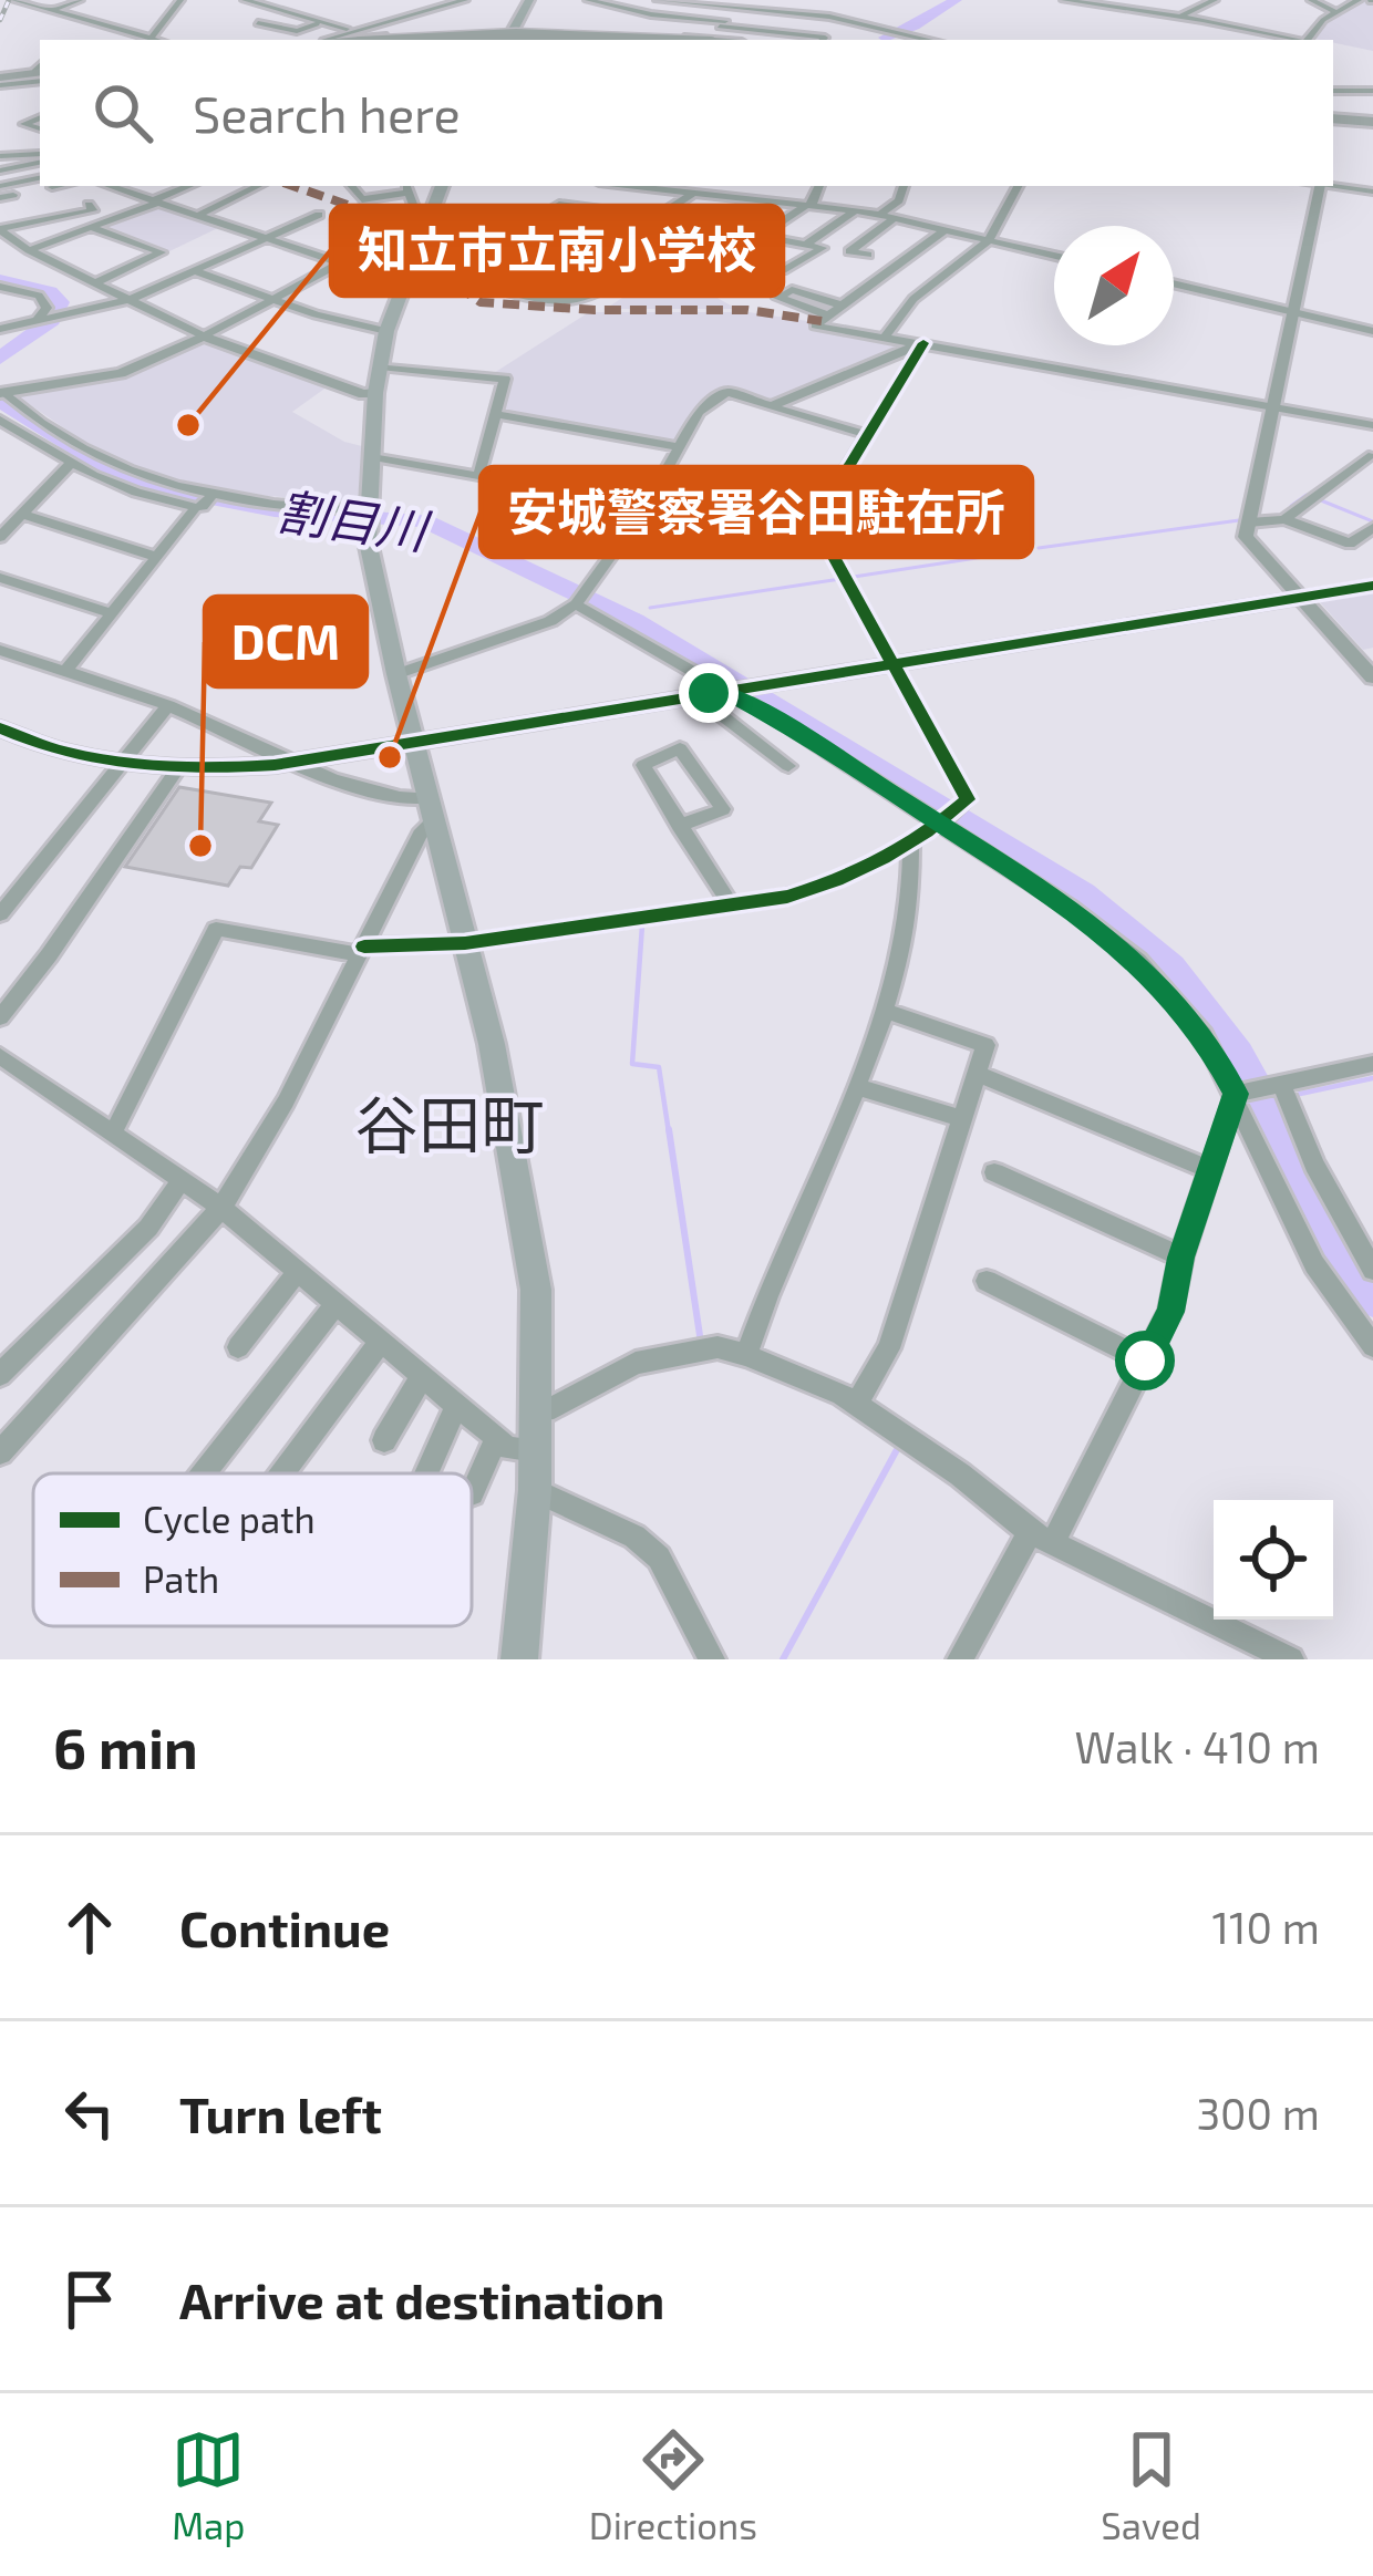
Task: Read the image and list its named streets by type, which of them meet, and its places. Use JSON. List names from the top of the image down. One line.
{"districts":["谷田町"],"water":["割目川"],"places":["知立市立南小学校","安城警察署谷田駐在所","DCM"],"legend":["Cycle path","Path"],"north":"top right","page":{"search":"Search here","heading":["6 min","Walk · 410 m"],"list":[["Continue","110 m"],["Turn left","300 m"],"Arrive at destination"],"nav":["Map","Directions","Saved"]}}
